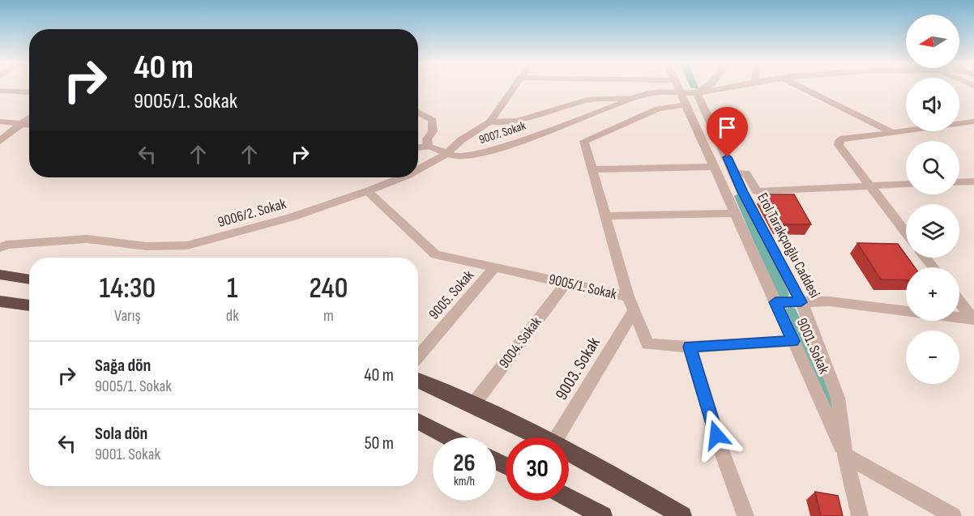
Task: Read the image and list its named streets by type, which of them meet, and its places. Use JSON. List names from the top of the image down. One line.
{"streets":{"street":["9007. Sokak","9006/2. Sokak","Erol Tarakçıoğlu Caddesi","9005/1. Sokak","9005. Sokak","9004. Sokak","9001. Sokak","9003. Sokak"]},"crossings":[["9007. Sokak","9006/2. Sokak"],["9007. Sokak","Erol Tarakçıoğlu Caddesi"],["9007. Sokak","9001. Sokak"],["9006/2. Sokak","9005/1. Sokak"],["Erol Tarakçıoğlu Caddesi","9001. Sokak"],["9005/1. Sokak","9005. Sokak"],["9005/1. Sokak","9004. Sokak"],["9005/1. Sokak","9001. Sokak"],["9005/1. Sokak","9003. Sokak"]],"north":"left","page":{"map_buttons":["+","−"],"turn":["40 m","9005/1. Sokak"],"eta":["14:30","Varış","1","dk","240","m"],"list":[{"name":"Sağa dön","note":"9005/1. Sokak","value":"40 m"},{"name":"Sola dön","note":"9001. Sokak","value":"50 m"}],"speed":"26 km/h","limit":"30"}}
